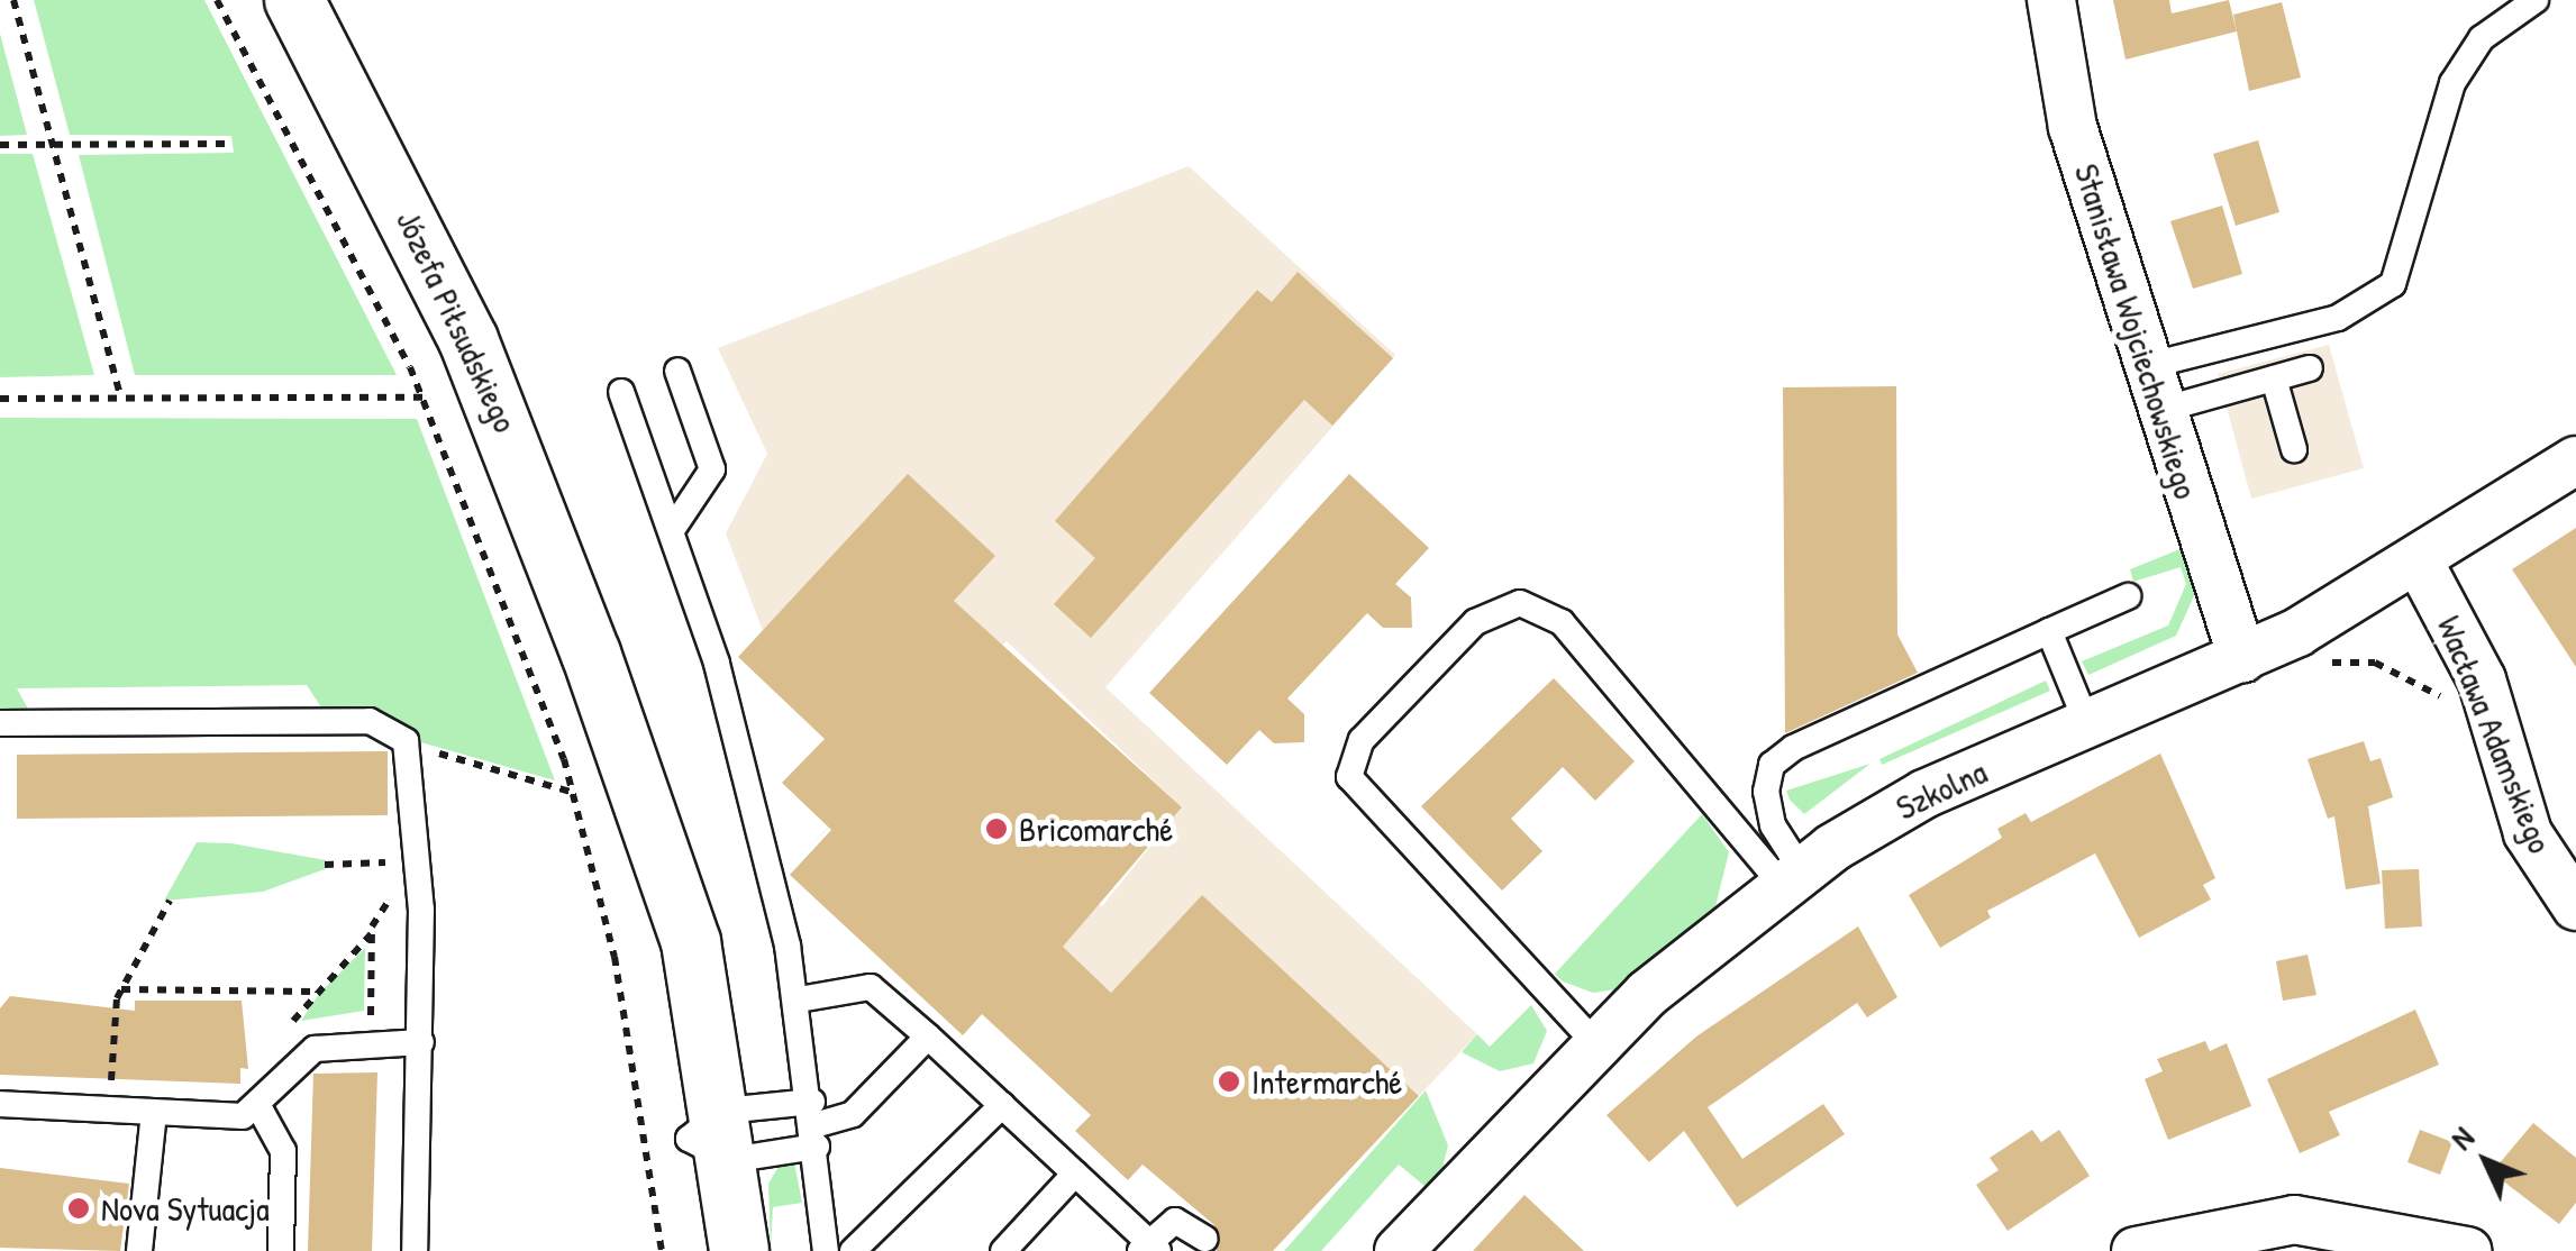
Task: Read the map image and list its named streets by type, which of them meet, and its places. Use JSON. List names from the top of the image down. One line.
{"streets":{"street":["Józefa Piłsudskiego","Stanisława Wojciechowskiego","Wacława Adamskiego","Szkolna"]},"crossings":[["Stanisława Wojciechowskiego","Szkolna"],["Wacława Adamskiego","Szkolna"]],"places":["Bricomarché","Intermarché","Nova Sytuacja"],"north":"top left"}
